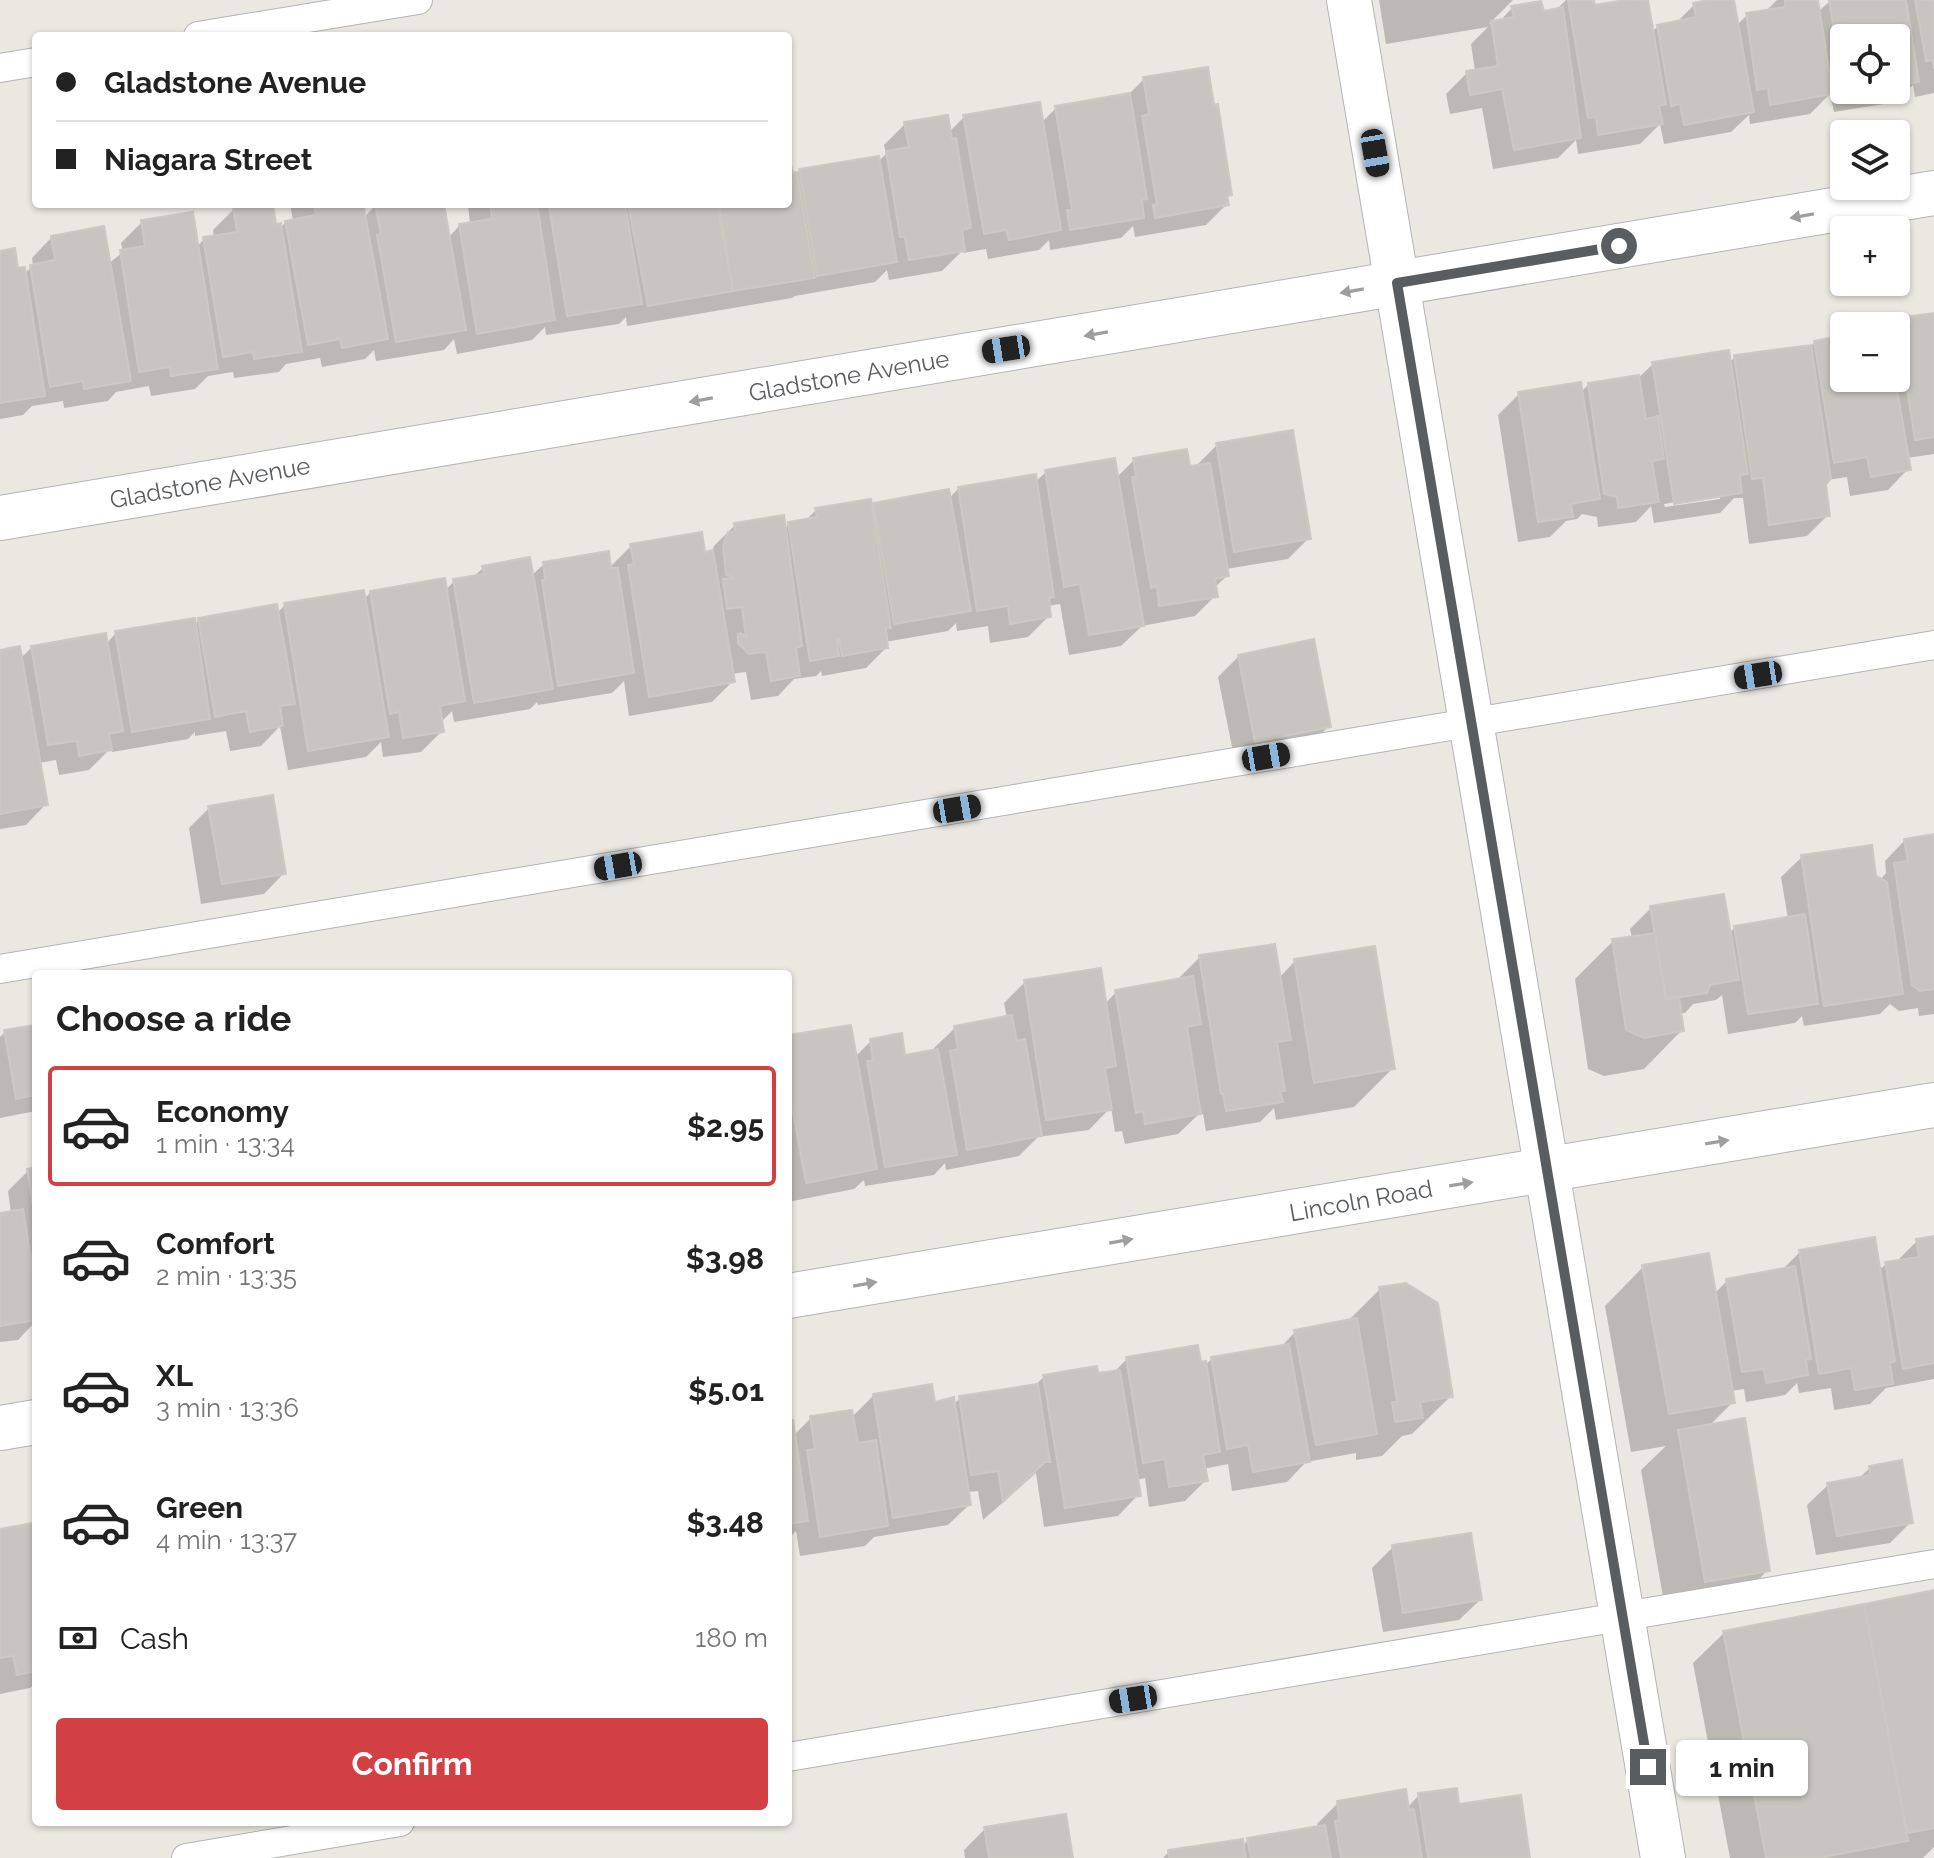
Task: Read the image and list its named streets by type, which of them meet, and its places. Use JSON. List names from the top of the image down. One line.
{"streets":{"street":["Gladstone Avenue","Lincoln Road"]},"one_way":["Gladstone Avenue","Lincoln Road"],"page":{"map_buttons":["+","−"],"banner":["Gladstone Avenue","Niagara Street"],"heading":"Choose a ride","list":[{"name":"Economy","note":"1 min · 13:34","value":"$2.95"},{"name":"Comfort","note":"2 min · 13:35","value":"$3.98"},{"name":"XL","note":"3 min · 13:36","value":"$5.01"},{"name":"Green","note":"4 min · 13:37","value":"$3.48"}],"pay":["Cash","180 m"],"buttons":"Confirm","bubble":"1 min"}}
